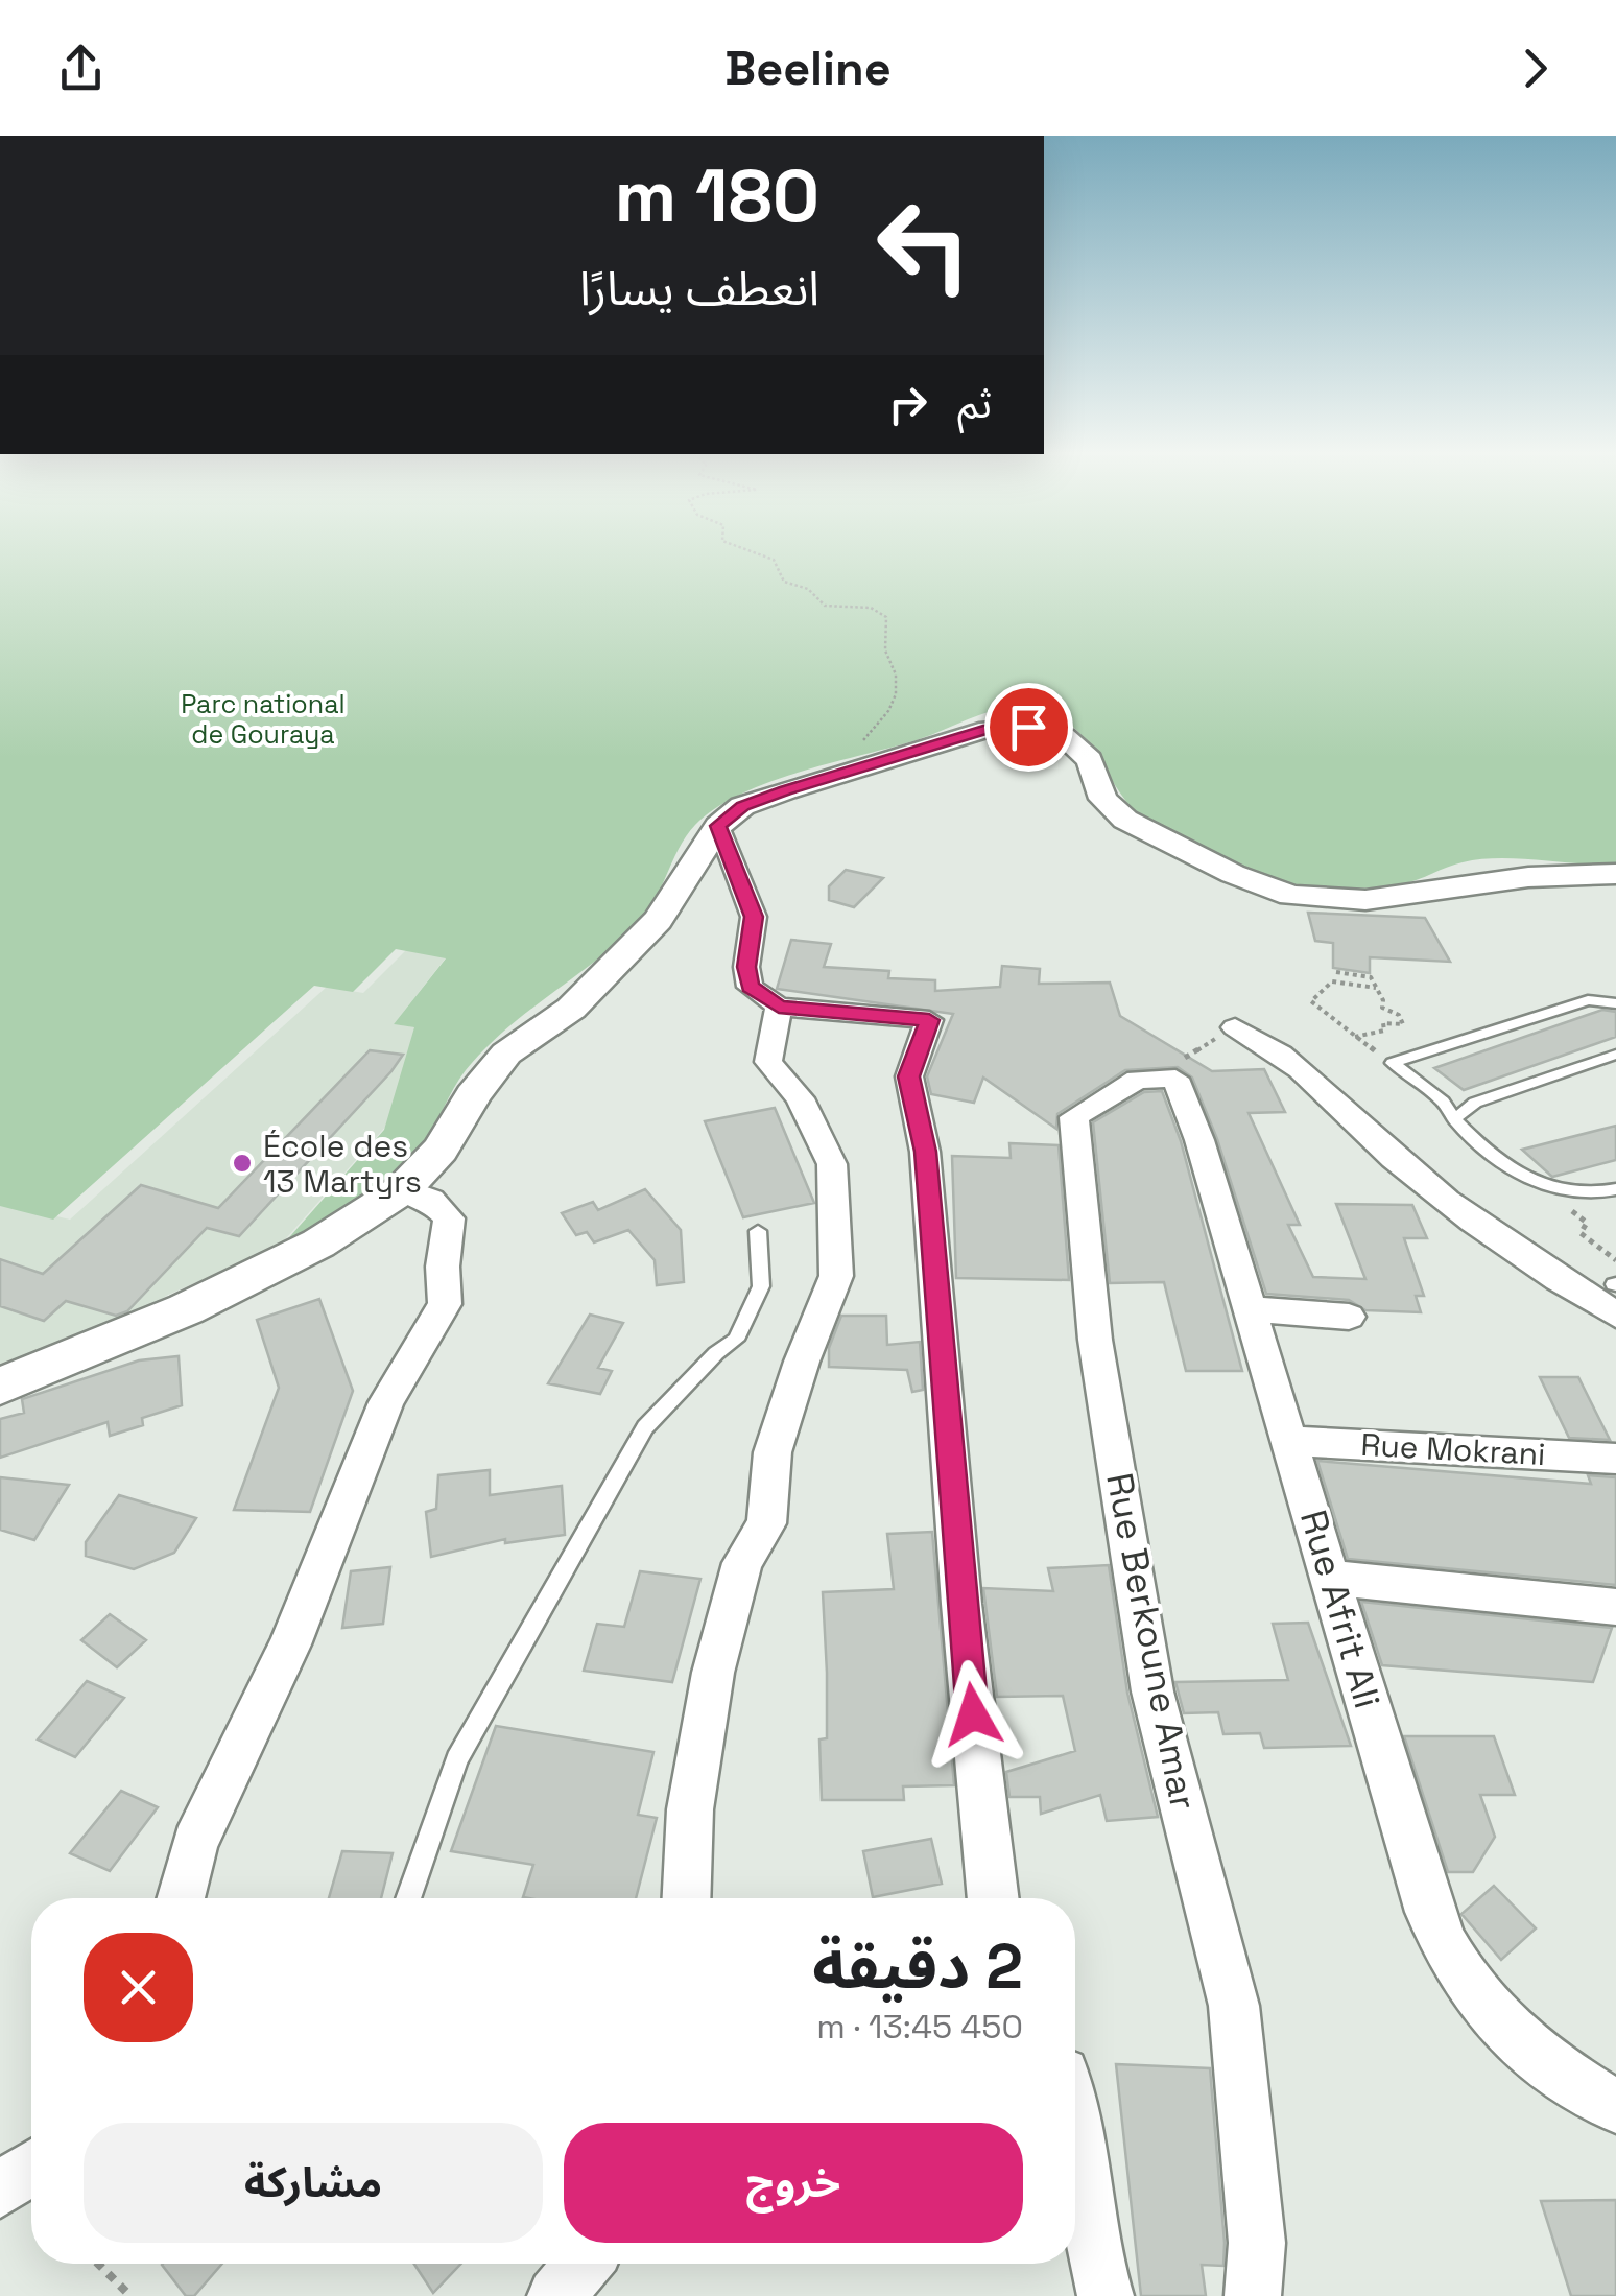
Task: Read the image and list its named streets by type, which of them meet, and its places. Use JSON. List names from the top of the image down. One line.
{"streets":{"street":["Rue Mokrani","Rue Afrit Ali","Rue Berkoune Amar"]},"crossings":[["Rue Mokrani","Rue Afrit Ali"],["Rue Afrit Ali","Rue Berkoune Amar"]],"parks":["Parc national de Gouraya"],"places":["École des 13 Martyrs"],"page":{"header":"Beeline","turn":["180 m","انعطف يسارًا"],"then":"ثم","heading":["2 دقيقة","450 m · 13:45"],"buttons":["خروج","مشاركة"]}}
